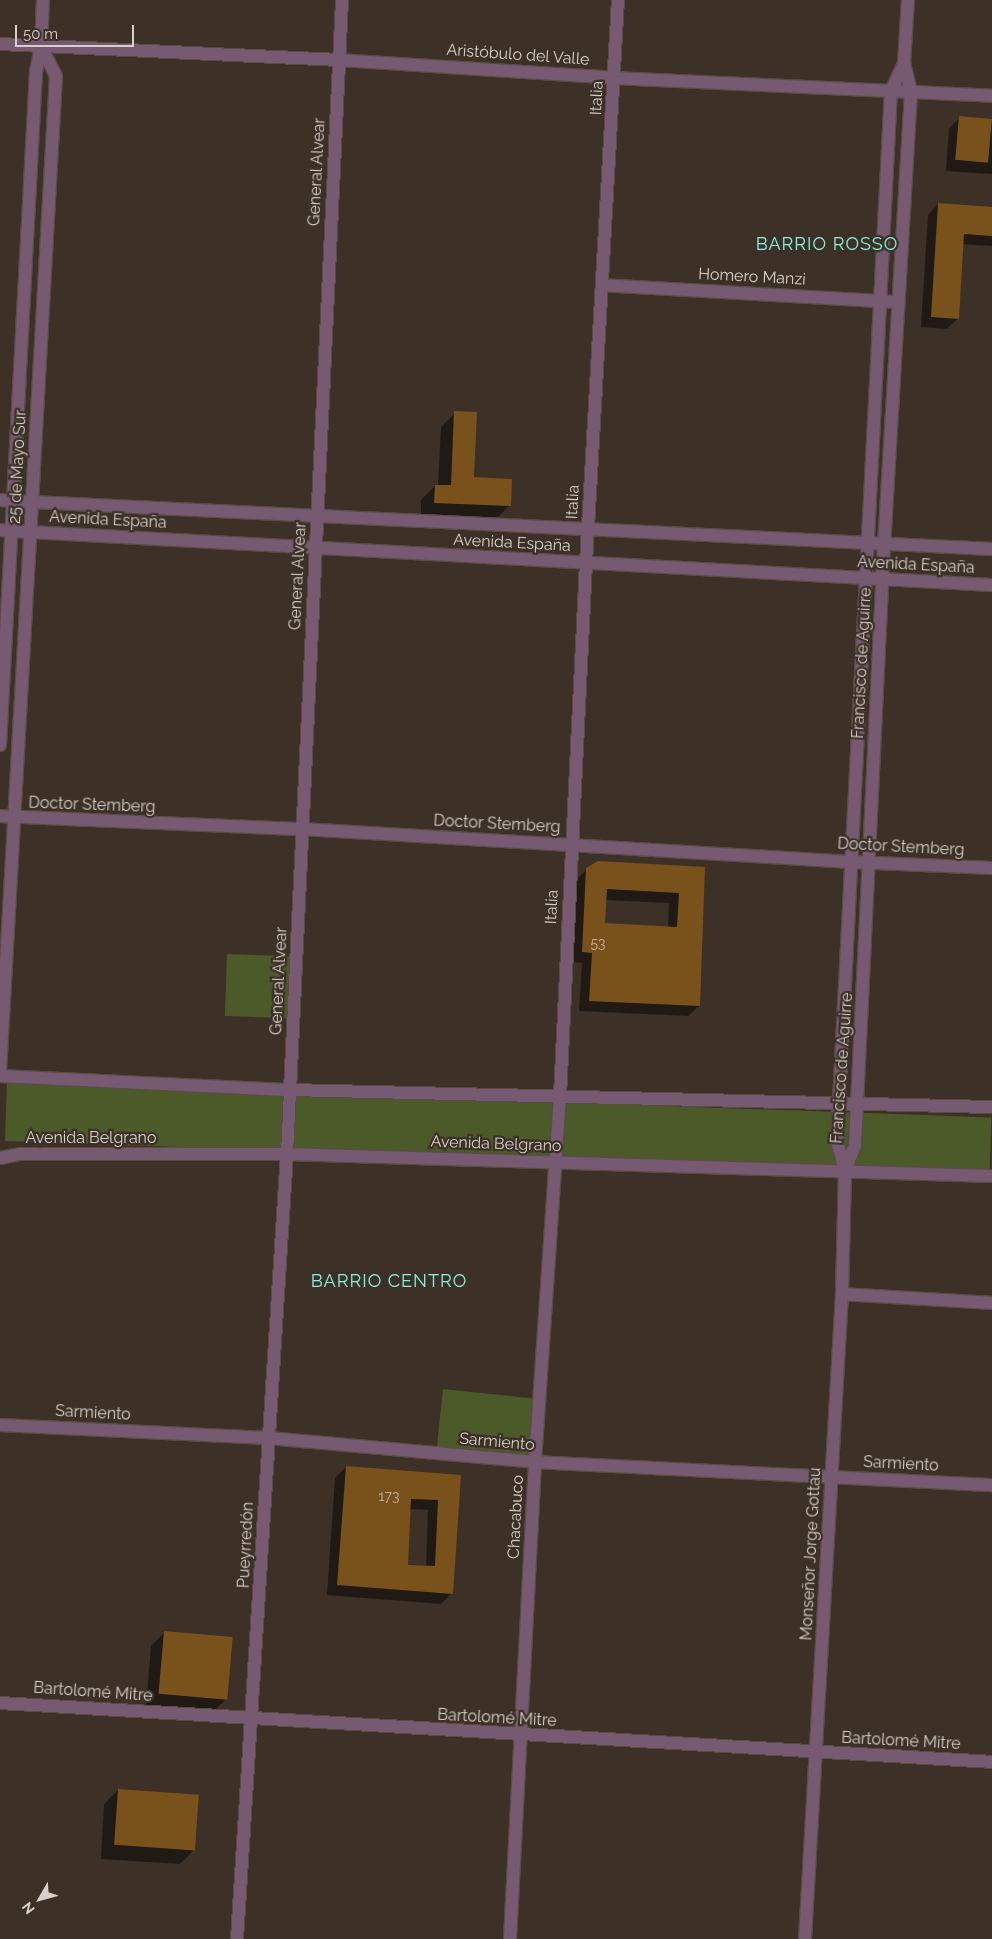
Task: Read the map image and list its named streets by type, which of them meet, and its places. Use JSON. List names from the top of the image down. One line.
{"streets":{"street":["Aristóbulo del Valle","Italia","General Alvear","Homero Manzi","25 de Mayo Sur","Avenida España","Francisco de Aguirre","Doctor Stemberg","Avenida Belgrano","Sarmiento","Chacabuco","Pueyrredón","Monseñor Jorge Gottau","Bartolomé Mitre"]},"crossings":[["Aristóbulo del Valle","Italia"],["Aristóbulo del Valle","General Alvear"],["Aristóbulo del Valle","25 de Mayo Sur"],["Aristóbulo del Valle","Francisco de Aguirre"],["Italia","Homero Manzi"],["Italia","Avenida España"],["Italia","Doctor Stemberg"],["Italia","Chacabuco"],["General Alvear","Avenida España"],["General Alvear","Doctor Stemberg"],["General Alvear","Avenida Belgrano"],["General Alvear","Pueyrredón"],["Homero Manzi","Francisco de Aguirre"],["25 de Mayo Sur","Avenida España"],["25 de Mayo Sur","Doctor Stemberg"],["Avenida España","Francisco de Aguirre"],["Francisco de Aguirre","Doctor Stemberg"],["Francisco de Aguirre","Avenida Belgrano"],["Francisco de Aguirre","Monseñor Jorge Gottau"],["Avenida Belgrano","Chacabuco"],["Avenida Belgrano","Pueyrredón"],["Avenida Belgrano","Monseñor Jorge Gottau"],["Sarmiento","Chacabuco"],["Sarmiento","Pueyrredón"],["Sarmiento","Monseñor Jorge Gottau"],["Chacabuco","Bartolomé Mitre"],["Pueyrredón","Bartolomé Mitre"],["Monseñor Jorge Gottau","Bartolomé Mitre"]],"districts":["BARRIO ROSSO","BARRIO CENTRO"],"house_numbers":["53","173"],"scale_bar":"50 m","north":"bottom left"}
